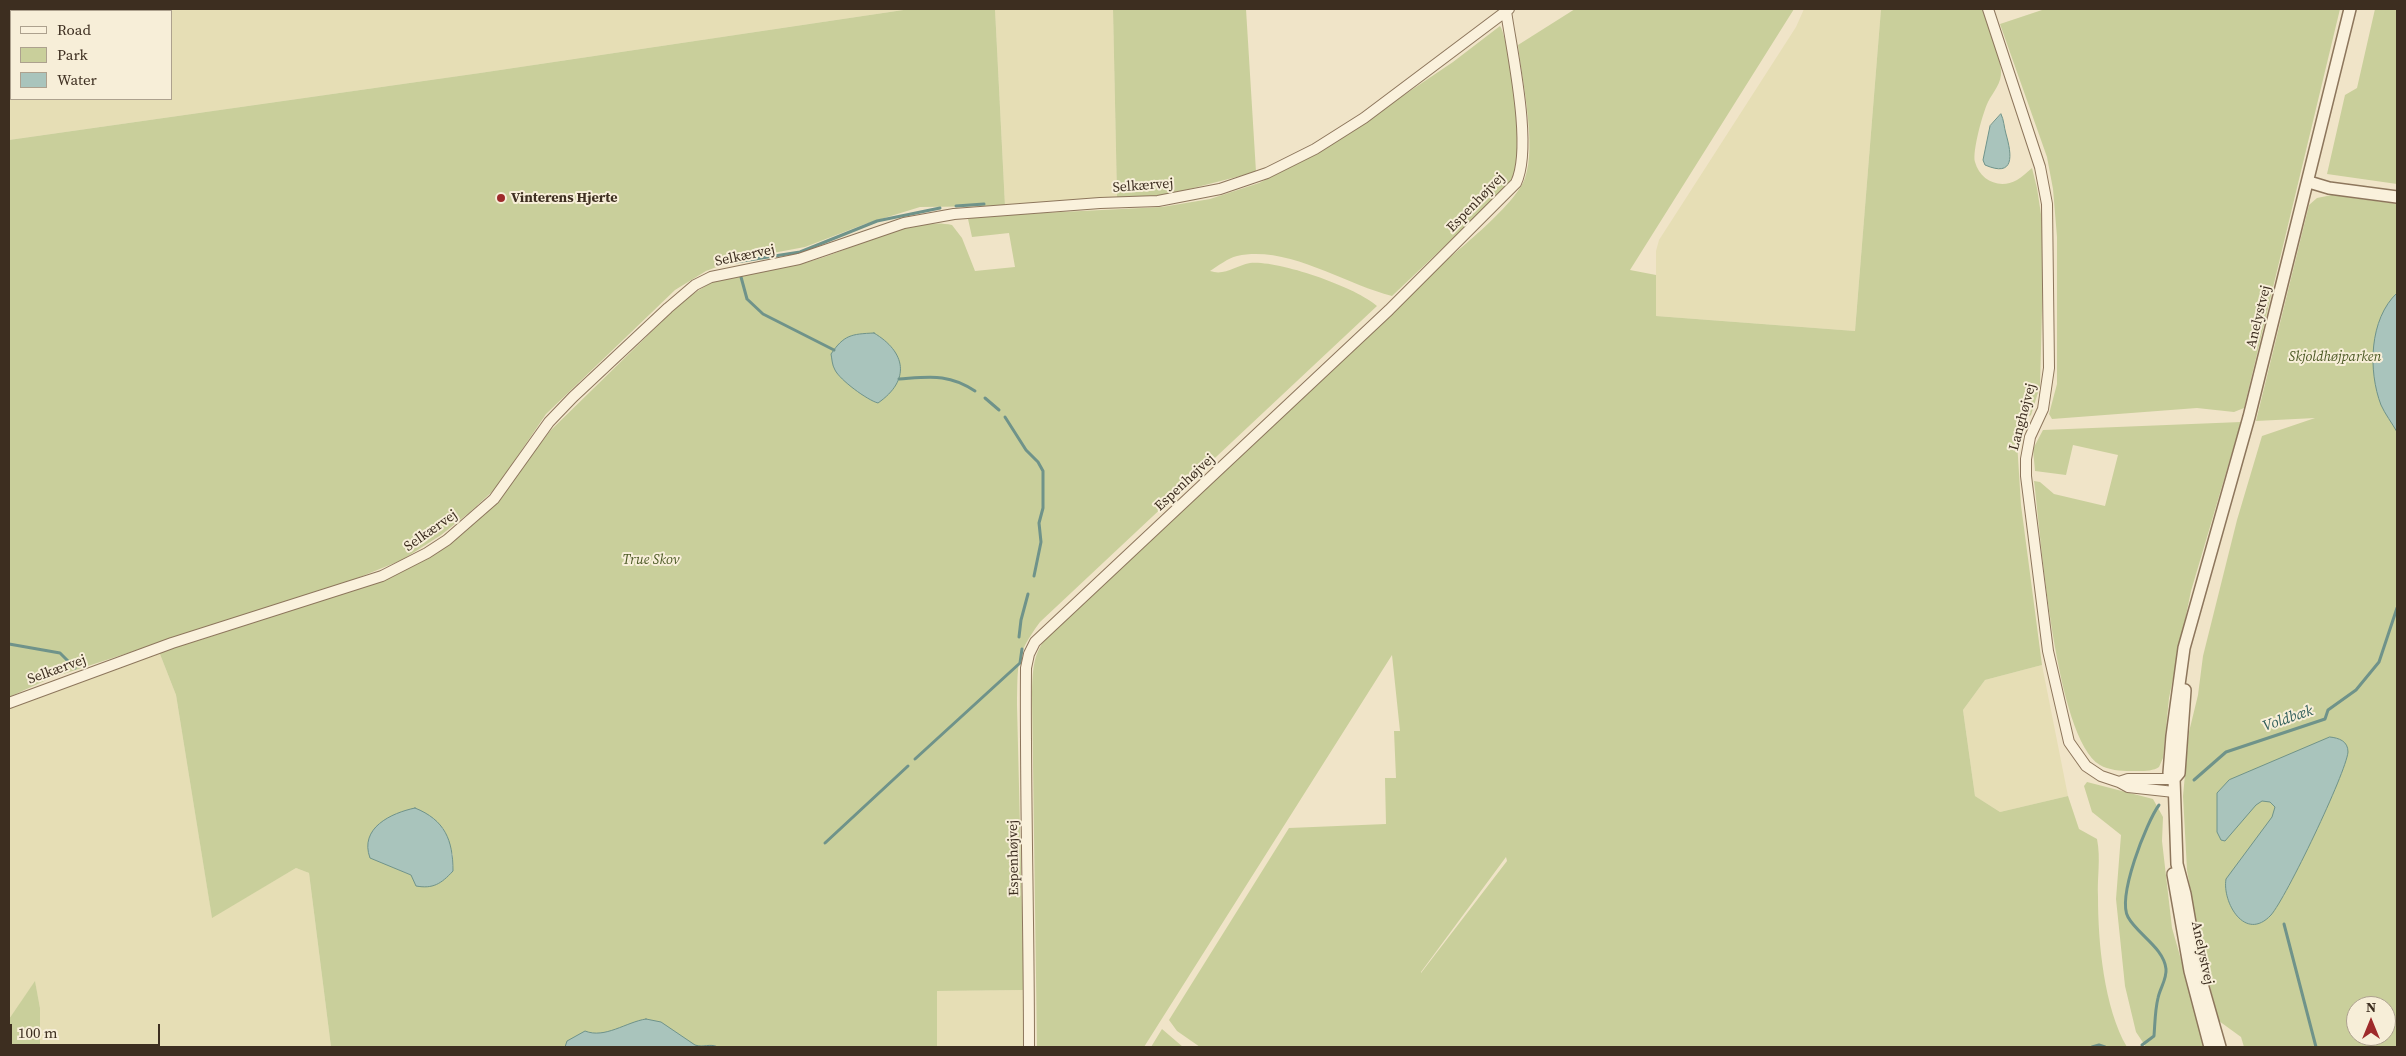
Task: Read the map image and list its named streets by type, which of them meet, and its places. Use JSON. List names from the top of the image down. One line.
{"streets":{"street":["Selkærvej","Espenhøjvej","Anelystvej","Langhøjvej"]},"crossings":[["Selkærvej","Espenhøjvej"],["Anelystvej","Langhøjvej"]],"water":["Voldbæk"],"parks":["Skjoldhøjparken","True Skov"],"places":["Vinterens Hjerte"],"legend":["Road","Park","Water"],"scale_bar":"100 m","north":"top"}
